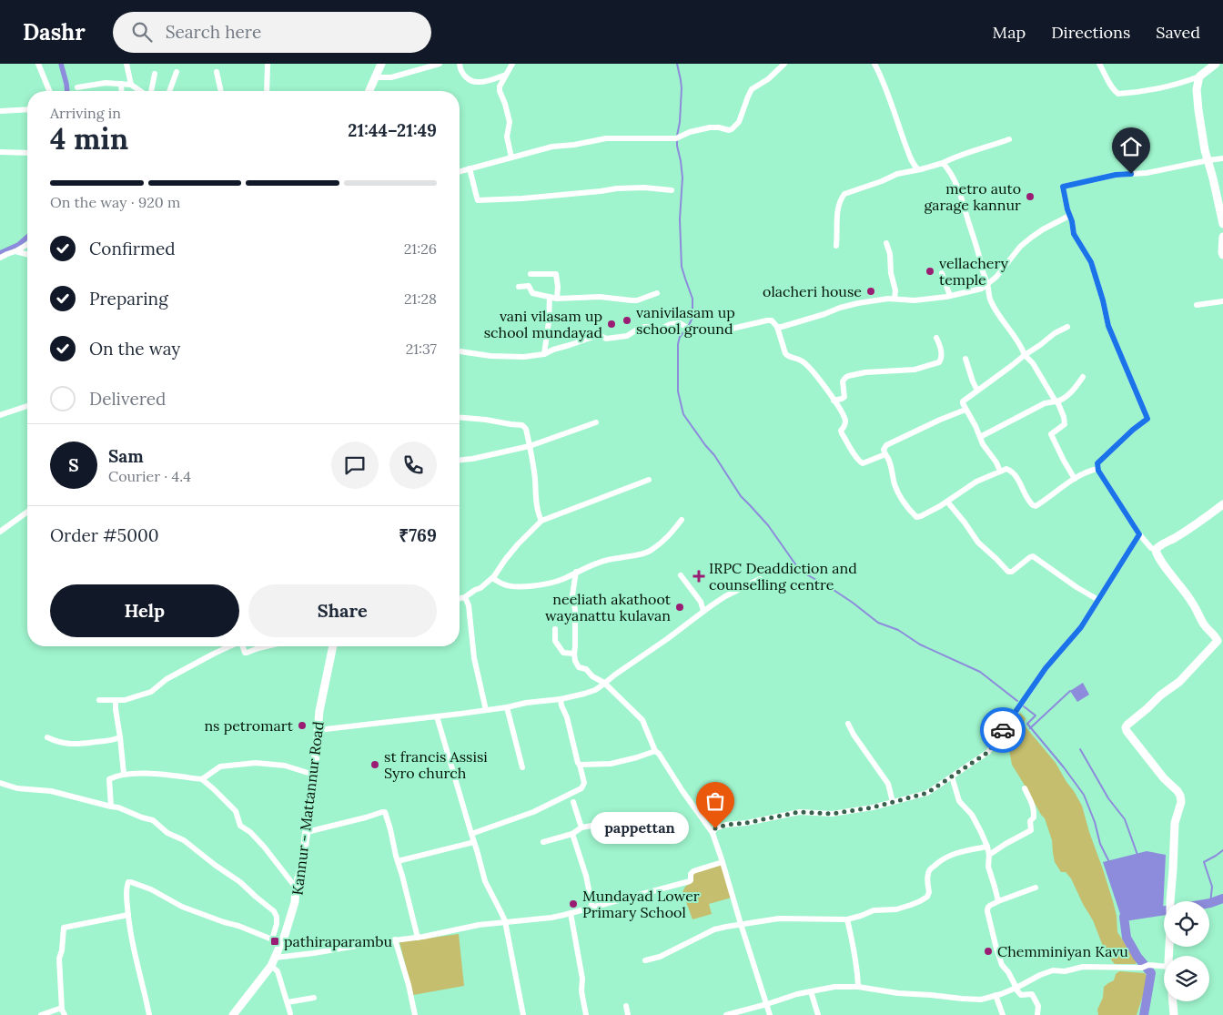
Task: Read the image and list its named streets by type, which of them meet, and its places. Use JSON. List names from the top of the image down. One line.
{"streets":{"main road":["Kannur - Mattannur Road"]},"places":{"other":["metro auto garage kannur","vellachery temple","olacheri house","vanivilasam up school ground","vani vilasam up school mundayad","neeliath akathoot wayanattu kulavan","ns petromart","st francis Assisi Syro church","pappettan","Mundayad Lower Primary School","Chemminiyan Kavu"],"health":["IRPC Deaddiction and counselling centre"],"transit":["pathiraparambu"]},"page":{"header":"Dashr","search":"Search here","nav":["Map","Directions","Saved"],"heading":["4 min","Arriving in","21:44–21:49"],"panel":["Sam","Courier · 4.4","Order #5000","₹769"],"bar":"On the way · 920 m","list":[["Confirmed","21:26"],["Preparing","21:28"],["On the way","21:37"],"Delivered"],"round":"S","buttons":["Help","Share"],"bubble":"pappettan"}}
